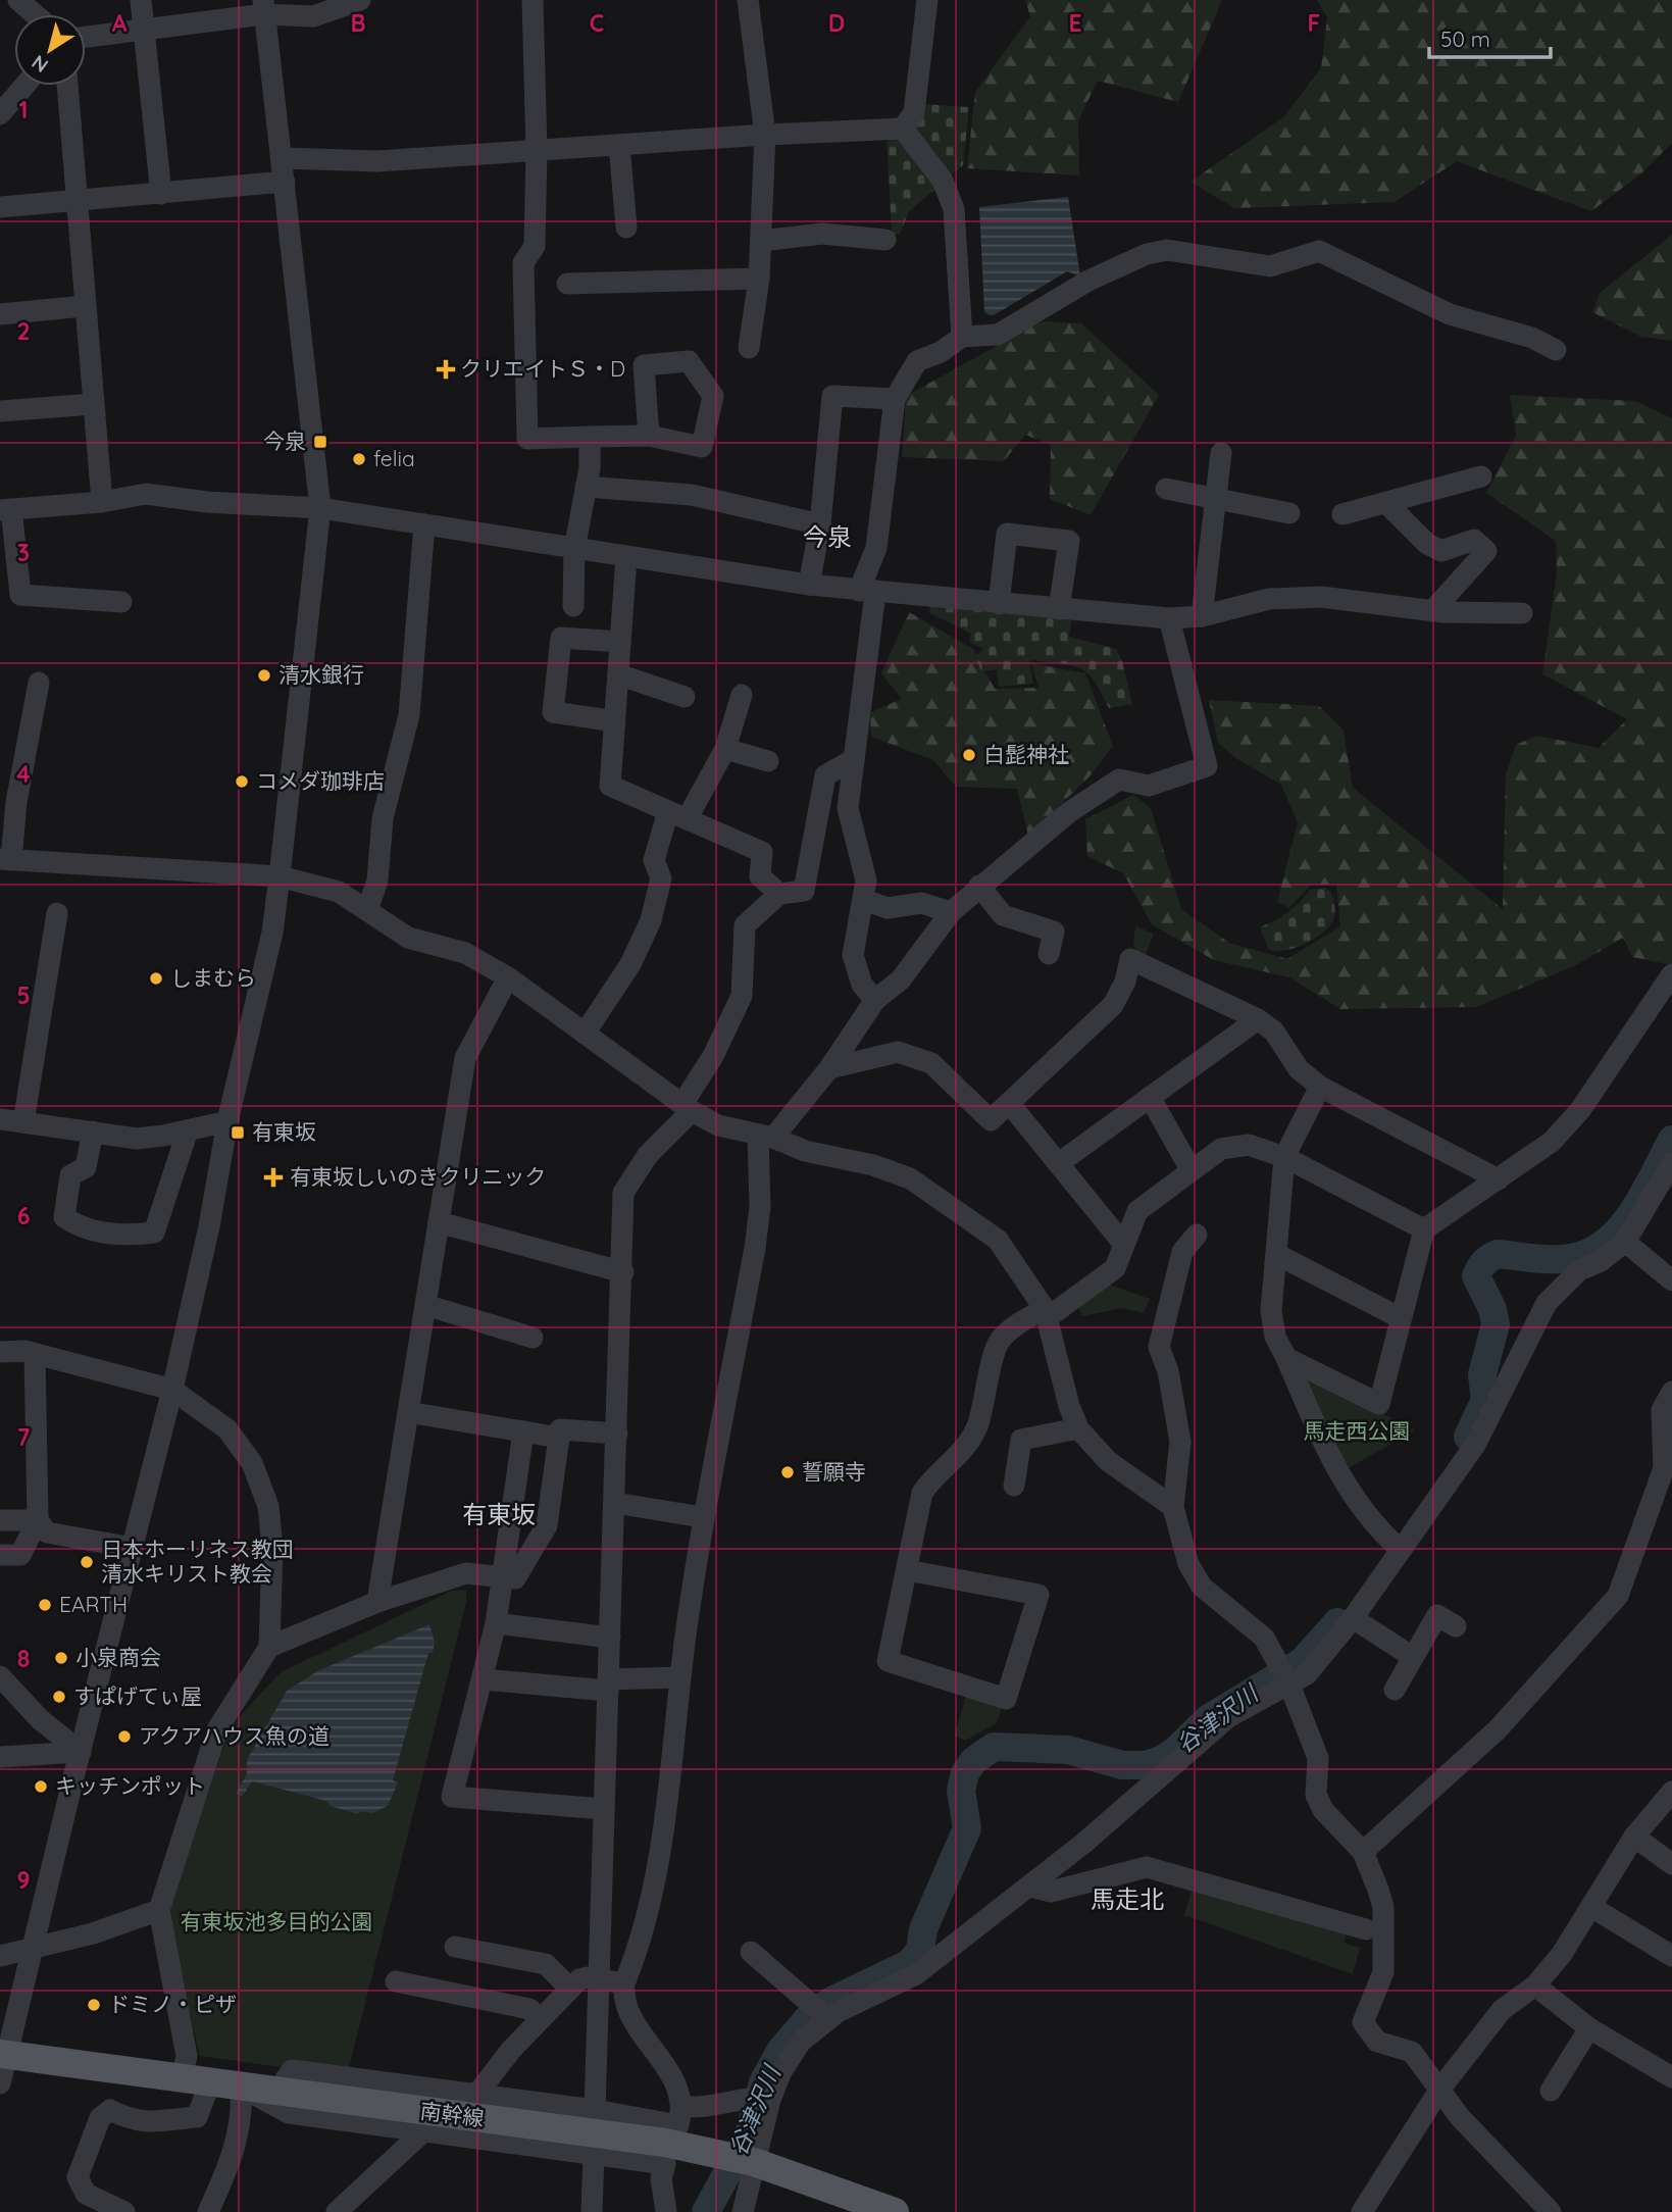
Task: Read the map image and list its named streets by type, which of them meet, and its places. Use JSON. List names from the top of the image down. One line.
{"streets":{"main road":["南幹線"]},"districts":["今泉","有東坂","馬走北"],"water":["谷津沢川"],"parks":["馬走西公園","有東坂池多目的公園"],"places":{"health":["クリエイトＳ・D","有東坂しいのきクリニック"],"transit":["今泉","有東坂"],"other":["felia","清水銀行","白髭神社","コメダ珈琲店","しまむら","誓願寺","日本ホーリネス教団 清水キリスト教会","EARTH","小泉商会","すぱげてぃ屋","アクアハウス魚の道","キッチンポット","ドミノ・ピザ"]},"scale_bar":"50 m","north":"bottom left","grid":{"columns":["A","B","C","D","E","F"],"rows":["1","2","3","4","5","6","7","8","9"]}}
